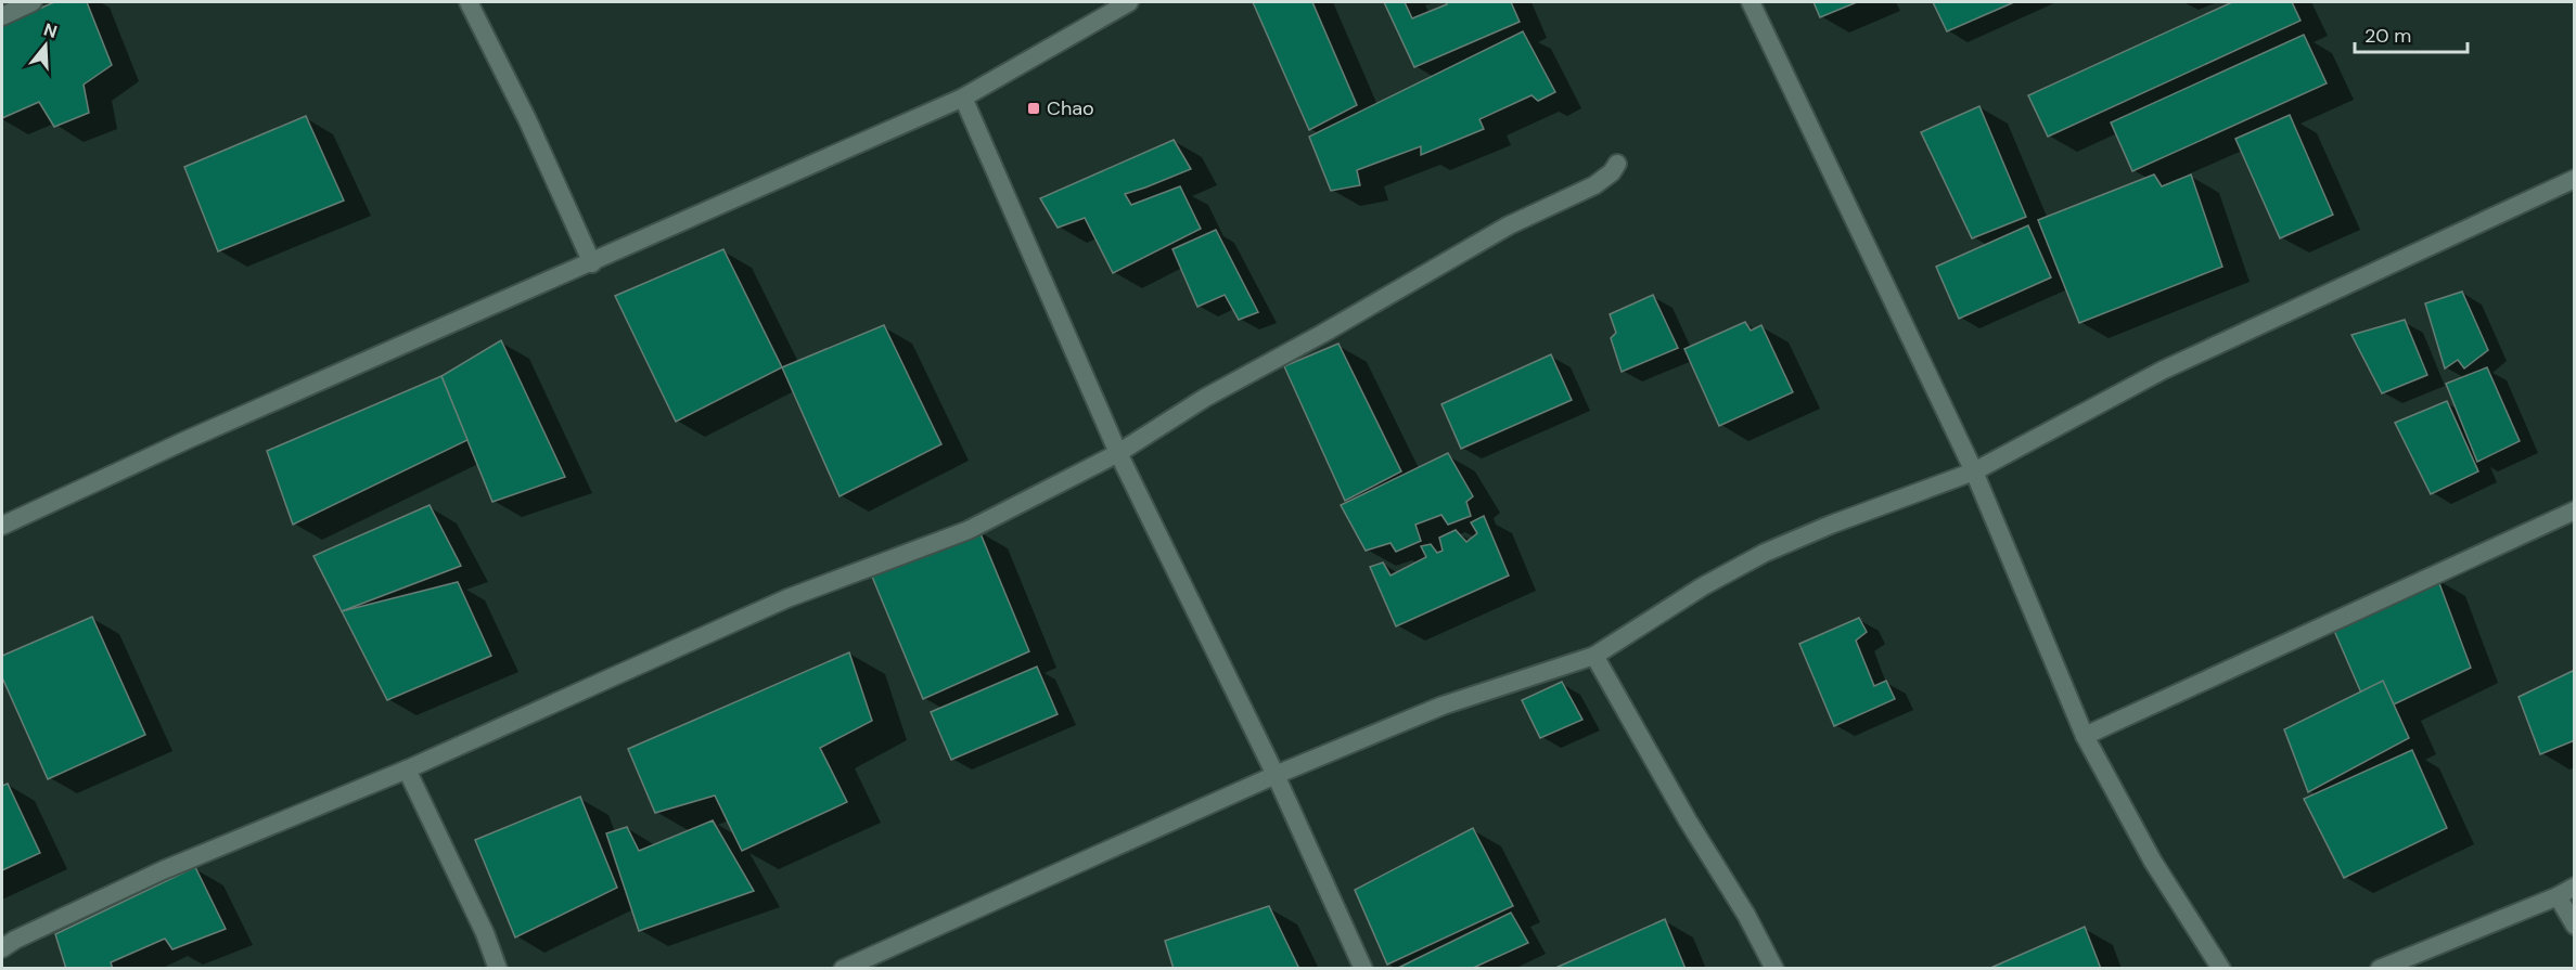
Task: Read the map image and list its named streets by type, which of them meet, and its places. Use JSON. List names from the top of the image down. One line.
{"places":{"transit":["Chao"]},"scale_bar":"20 m","north":"top"}
